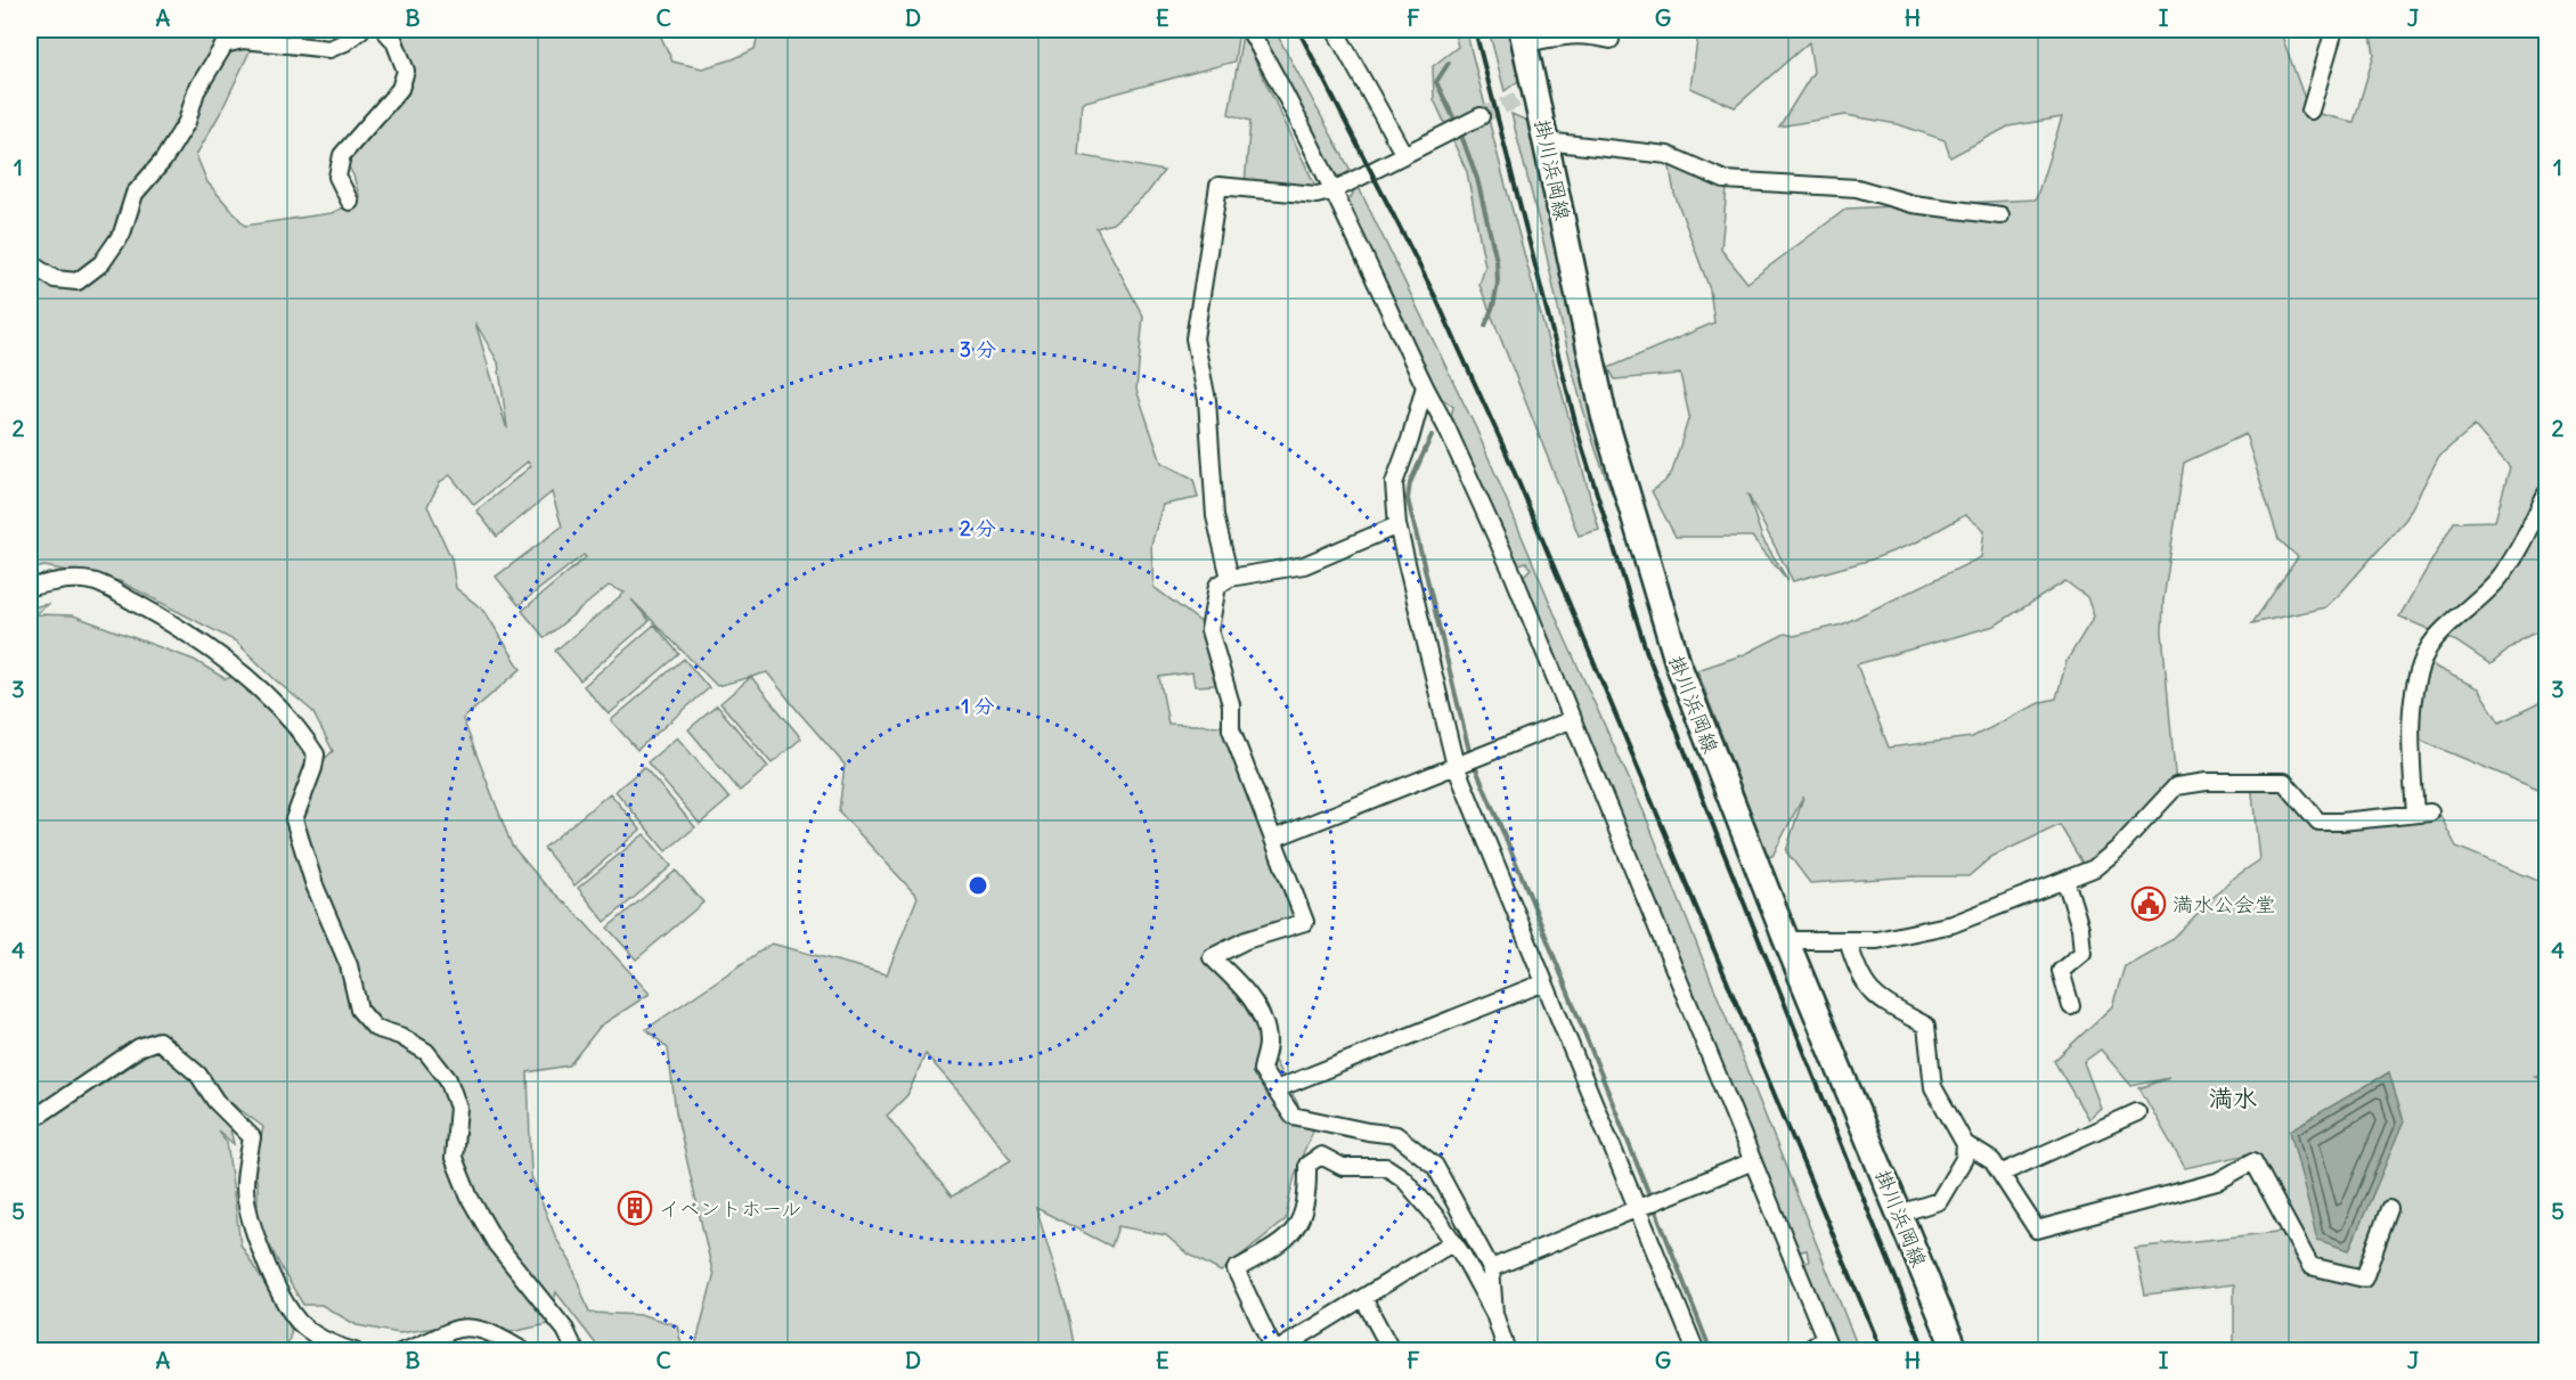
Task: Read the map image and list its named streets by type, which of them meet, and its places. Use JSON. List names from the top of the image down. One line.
{"streets":{"main road":["掛川浜岡線"]},"districts":["満水"],"places":{"public building":["満水公会堂"],"building":["イベントホール"]},"grid":{"columns":["A","B","C","D","E","F","G","H","I","J"],"rows":["1","2","3","4","5"]},"rings":["3 分","2 分","1 分"]}
